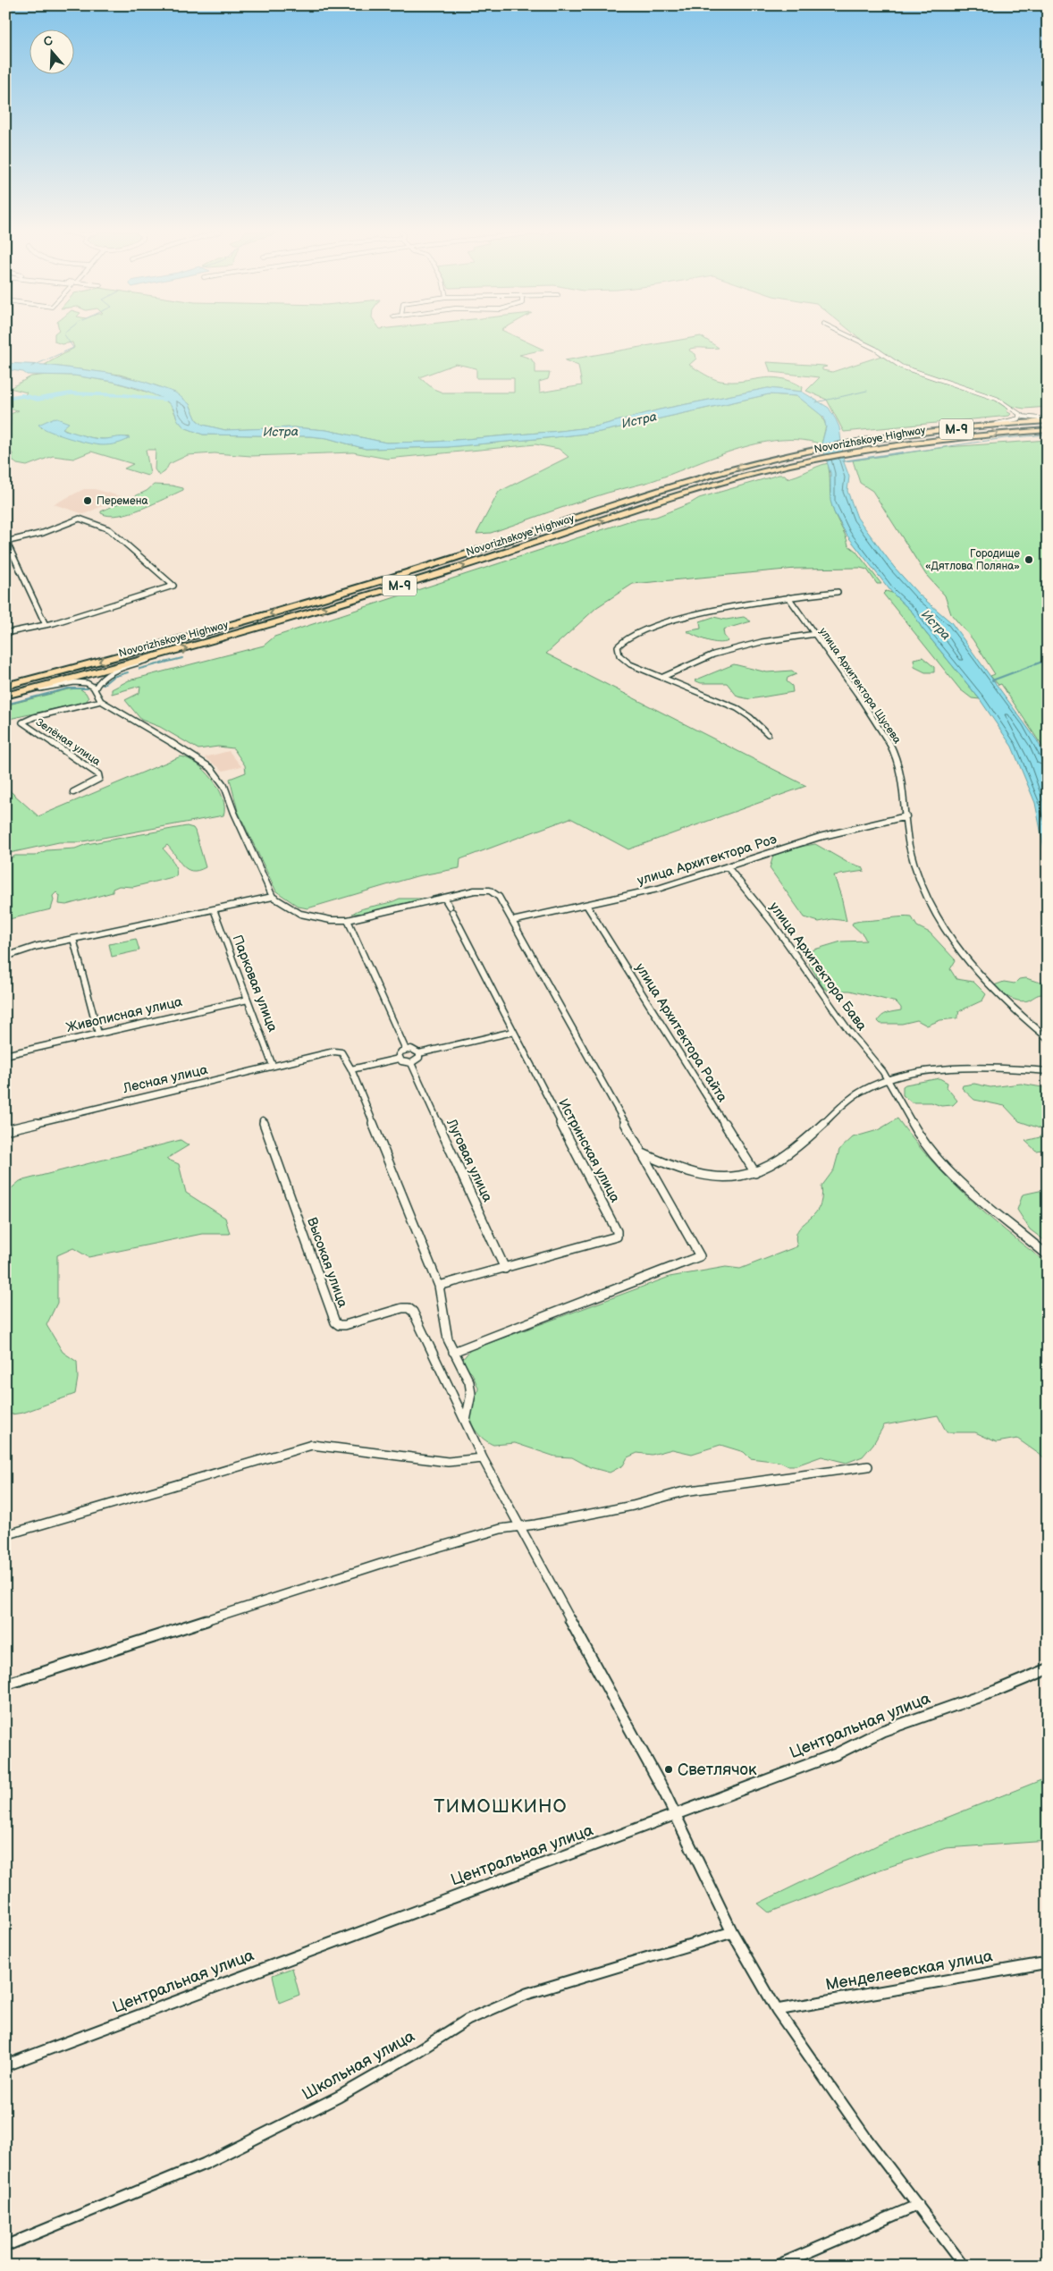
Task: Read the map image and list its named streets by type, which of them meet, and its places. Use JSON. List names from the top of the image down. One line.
{"streets":{"highway":["М-9","Novorizhskoye Highway"],"street":["улица Архитектора Щусева","Зелёная улица","улица Архитектора Роэ","улица Архитектора Бава","Парковая улица","Живописная улица","улица Архитектора Райта","Лесная улица","Истринская улица","Луговая улица","Высокая улица","Центральная улица","Менделеевская улица","Школьная улица"]},"crossings":[["улица Архитектора Щусева","улица Архитектора Роэ"],["улица Архитектора Роэ","улица Архитектора Бава"],["улица Архитектора Роэ","улица Архитектора Райта"],["Парковая улица","Живописная улица"],["Парковая улица","Лесная улица"],["Истринская улица","Луговая улица"]],"districts":["ТИМОШКИНО"],"water":["Истра"],"places":["Перемена","Городище «Дятлова Поляна»","Светлячок"],"north":"top"}
